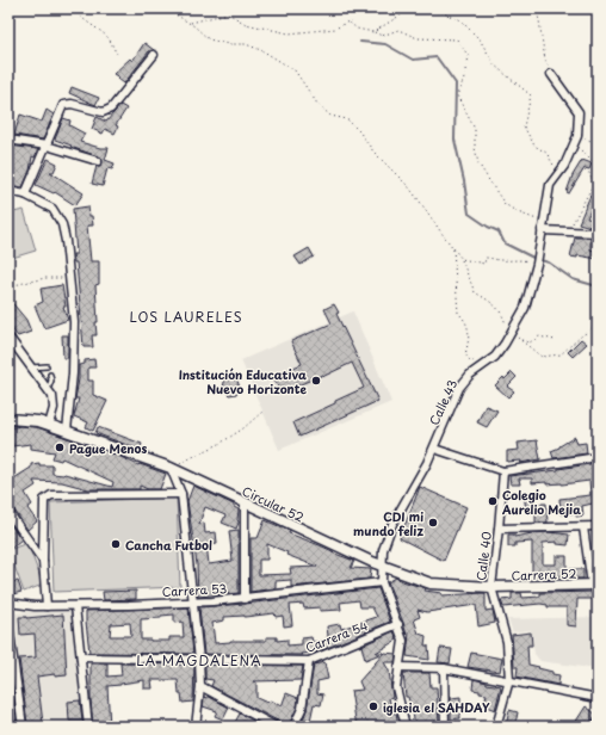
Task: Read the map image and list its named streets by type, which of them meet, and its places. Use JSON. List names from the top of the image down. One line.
{"streets":{"street":["Calle 43","Circular 52","Calle 40","Carrera 52","Carrera 53","Carrera 54"]},"crossings":[["Calle 43","Circular 52"],["Calle 43","Carrera 53"],["Circular 52","Calle 40"],["Circular 52","Carrera 52"],["Calle 40","Carrera 52"]],"districts":["LOS LAURELES","LA MAGDALENA"],"places":["Institución Educativa Nuevo Horizonte","Pague Menos","Colegio Aurelio Mejia","CDI mi mundo feliz","Cancha Futbol","iglesia el SAHDAY"]}
